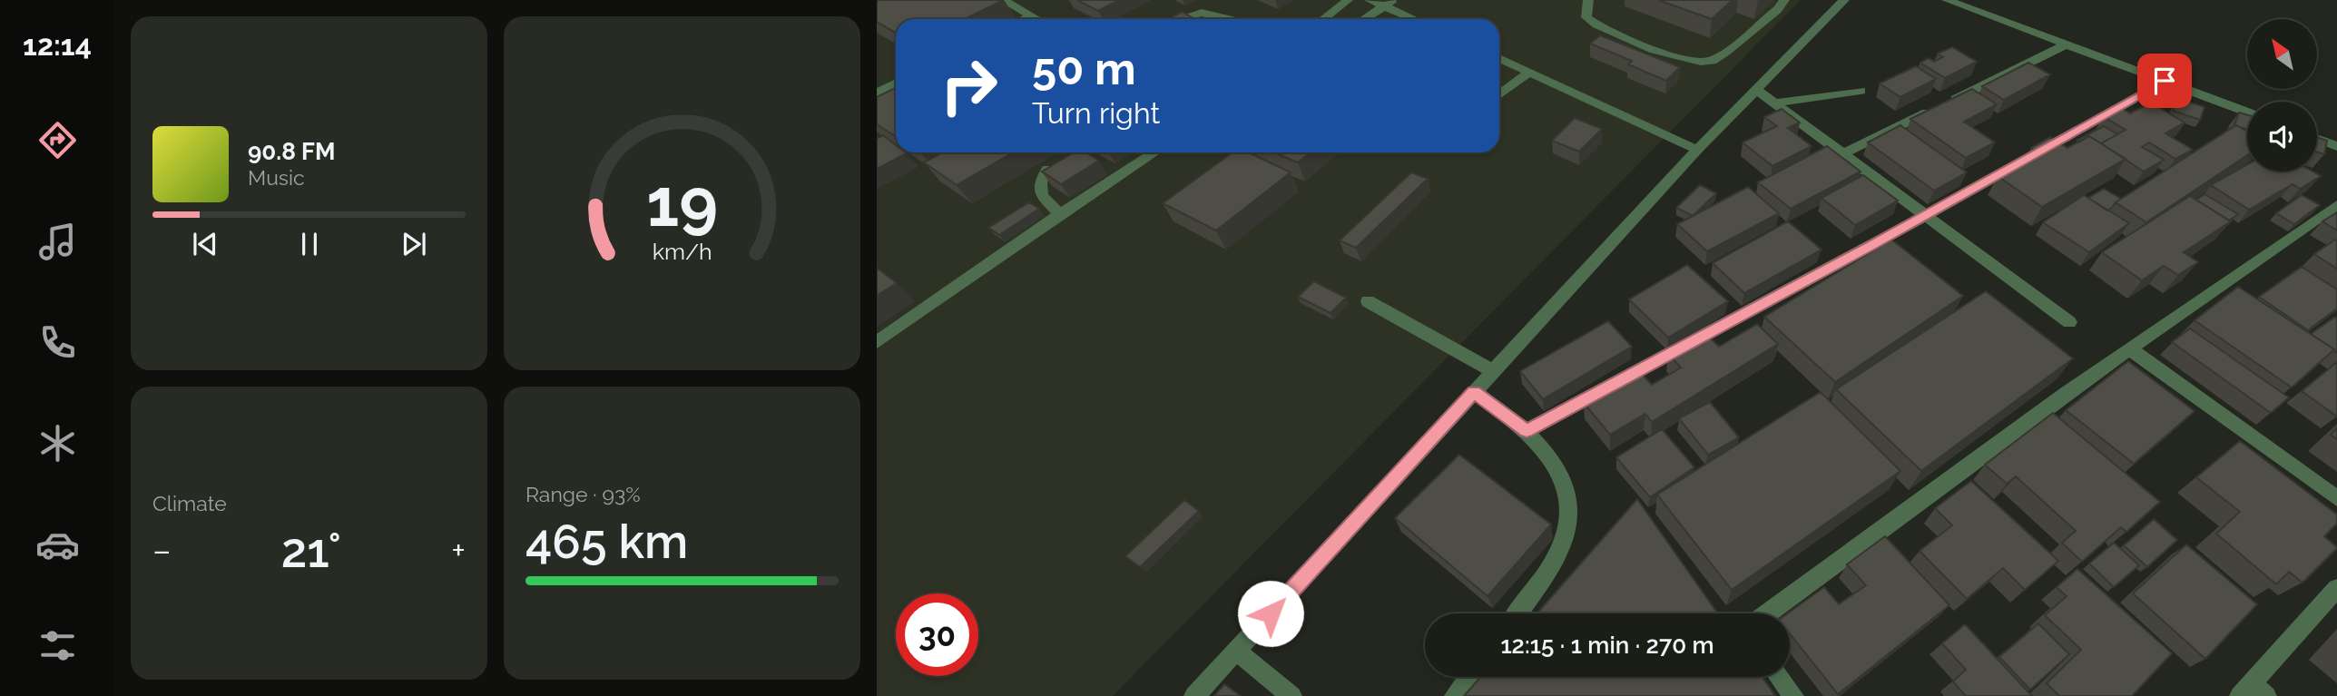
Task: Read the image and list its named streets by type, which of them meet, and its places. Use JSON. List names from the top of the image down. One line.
{"north":"top left","page":{"tabs":"12:14","turn":["50 m","Turn right"],"song":["90.8 FM","Music"],"tile":["Climate",["Range · 93%","465 km"]],"heat":["−","21°","+"],"limit":"30","trip":"12:15 · 1 min · 270 m","gauge":["19","km/h"]}}
